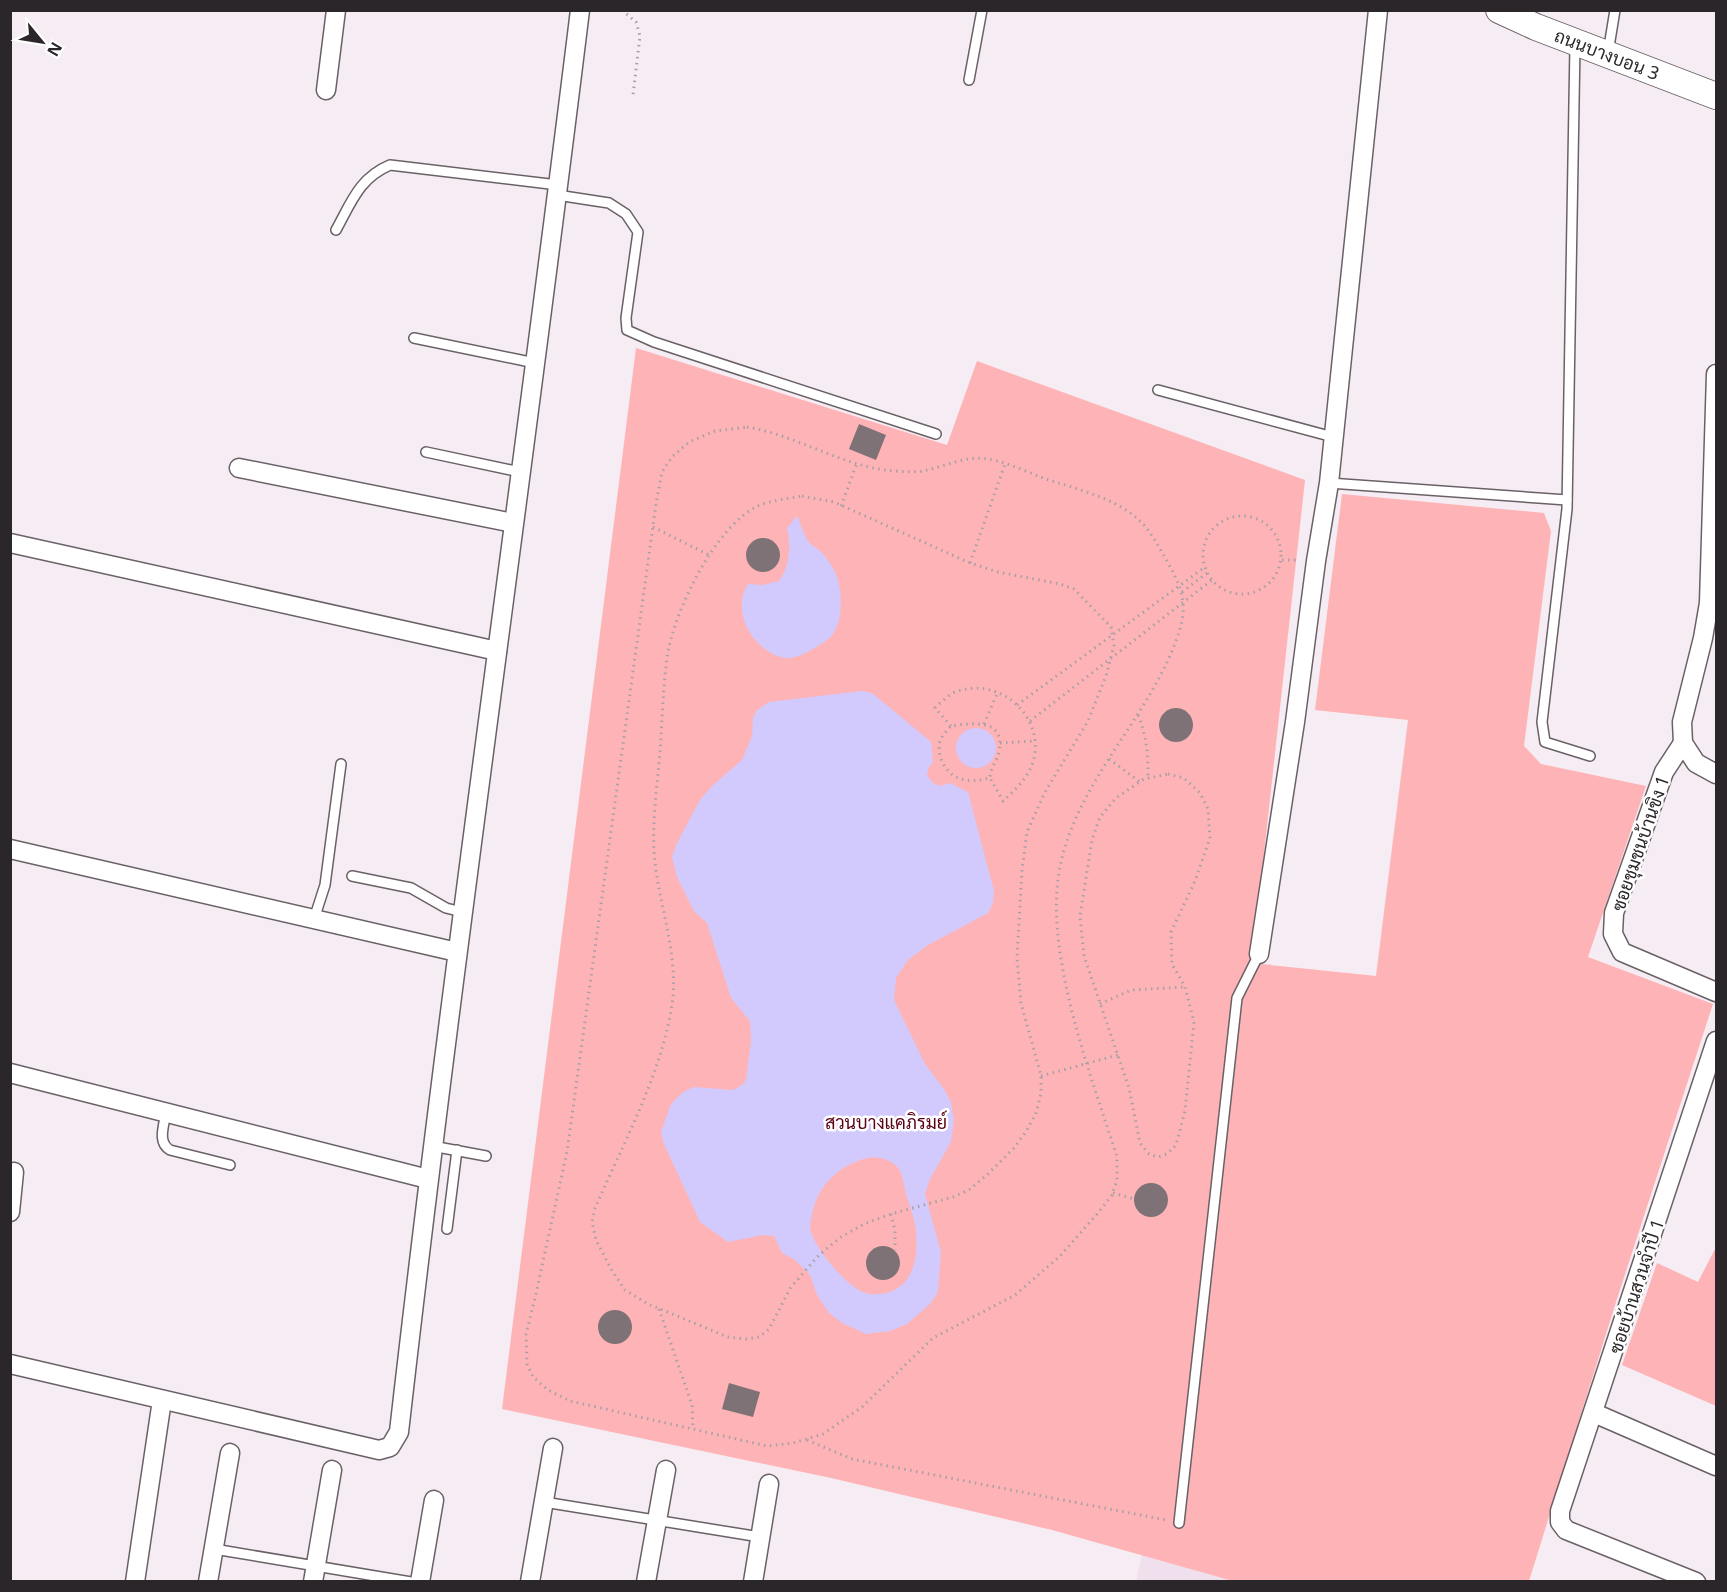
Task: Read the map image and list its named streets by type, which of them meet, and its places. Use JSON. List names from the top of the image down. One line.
{"streets":{"main road":["ถนนบางบอน 3"],"street":["ซอยชุมชนบ้านขิง 1","ซอยบ้านสวนจำปี 1"]},"parks":["สวนบางแคภิรมย์"],"north":"bottom right"}
